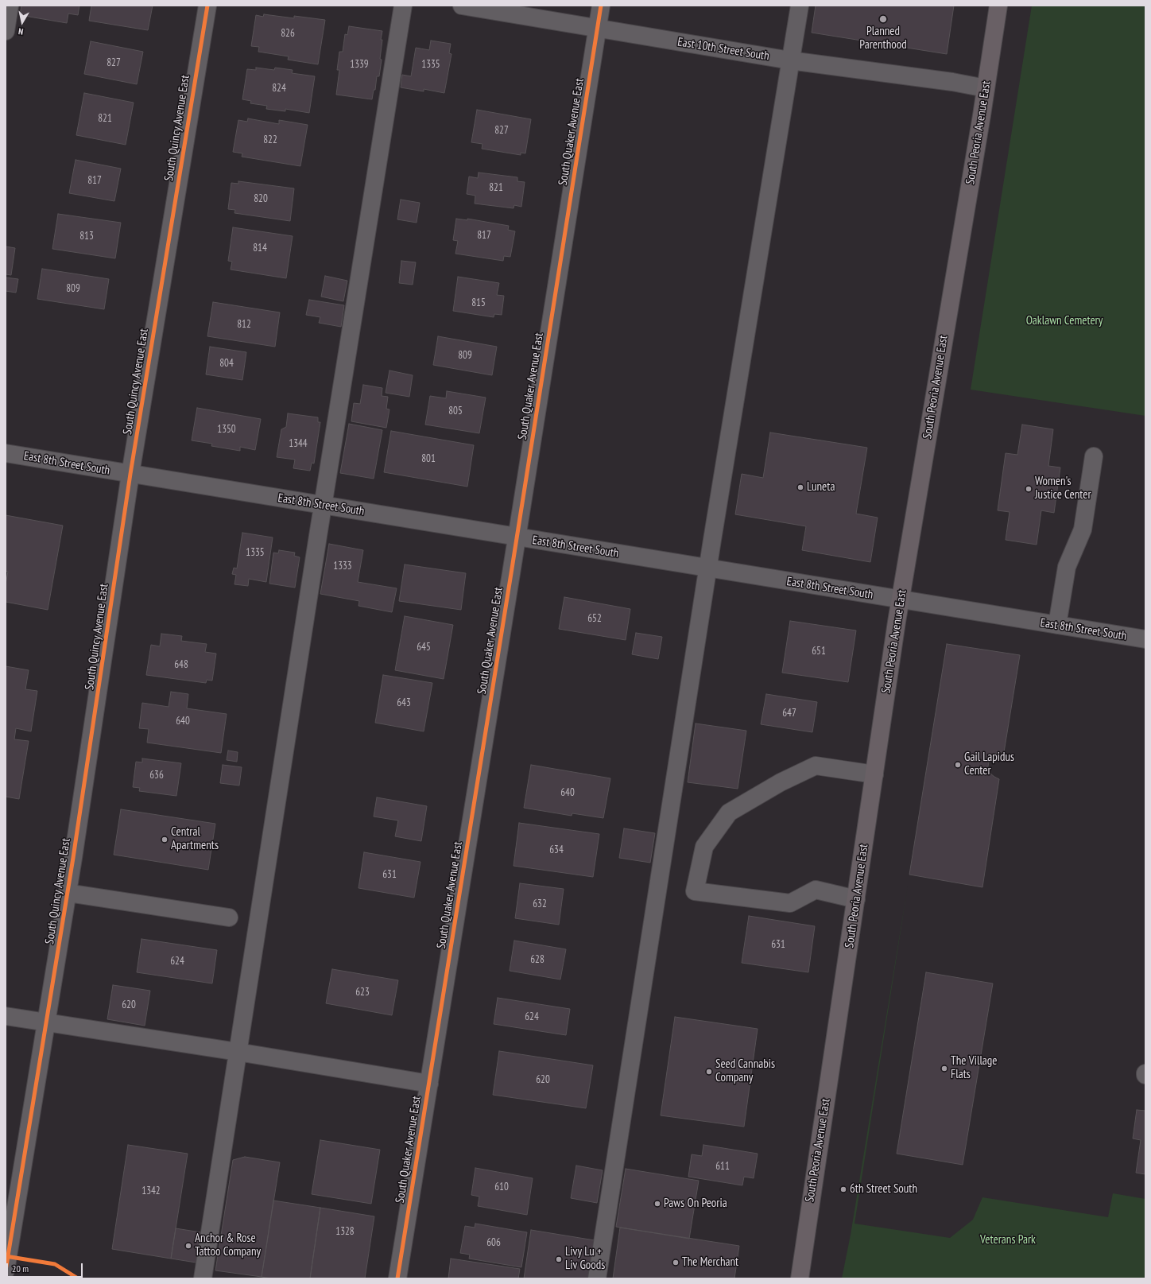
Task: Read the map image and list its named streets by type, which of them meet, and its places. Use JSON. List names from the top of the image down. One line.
{"streets":{"main road":["South Peoria Avenue East"],"street":["East 10th Street South","South Quincy Avenue East","South Quaker Avenue East","East 8th Street South"]},"crossings":[["East 10th Street South","South Quaker Avenue East"],["East 10th Street South","South Peoria Avenue East"],["South Quincy Avenue East","East 8th Street South"],["South Quaker Avenue East","East 8th Street South"],["South Peoria Avenue East","East 8th Street South"]],"parks":["Oaklawn Cemetery","Veterans Park"],"places":["Planned Parenthood","Luneta","Women's Justice Center","Gail Lapidus Center","Central Apartments","The Village Flats","Seed Cannabis Company","6th Street South","Paws On Peoria","Anchor & Rose Tattoo Company","Livy Lu + Liv Goods","The Merchant"],"house_numbers":["826","827","1339","1335","824","821","827","822","817","821","820","817","813","814","809","815","812","809","804","805","1350","1344","801","1335","1333","652","645","651","648","643","647","640","636","640","634","631","632","631","628","624","623","620","624","620","611","610","1342","1328","606"],"scale_bar":"20 m","north":"bottom"}
